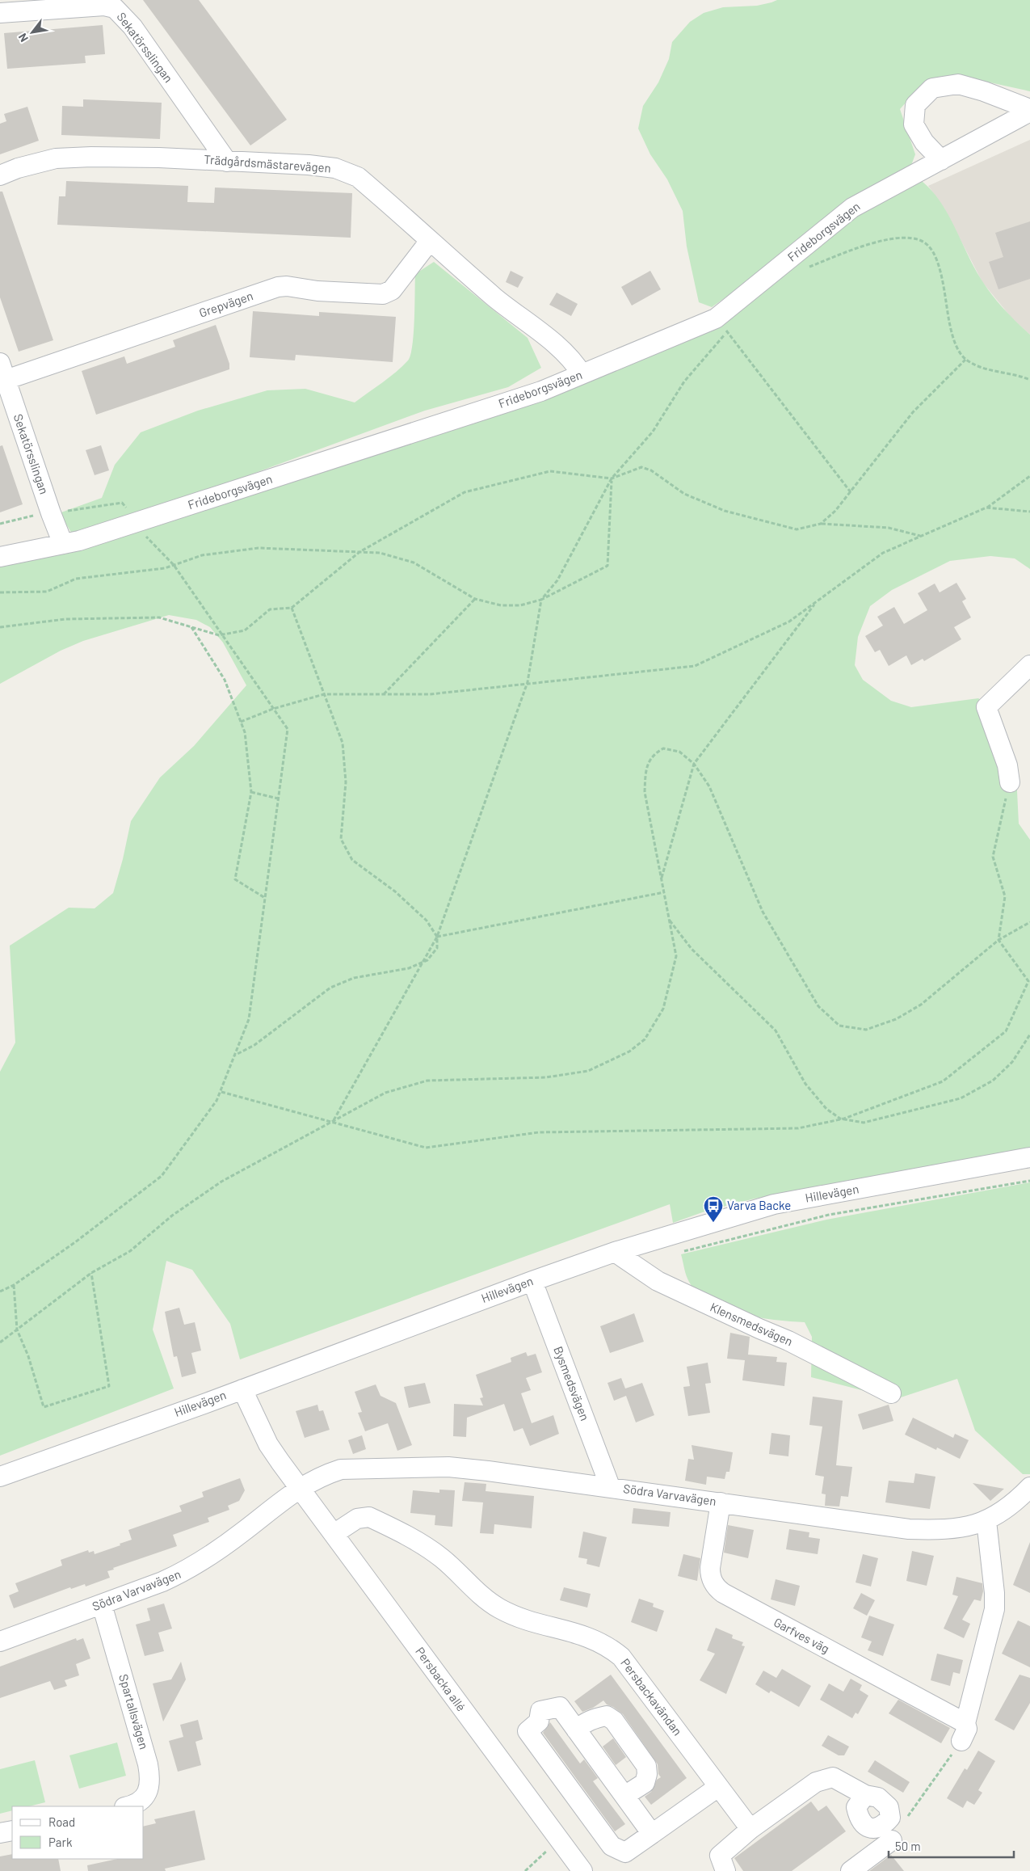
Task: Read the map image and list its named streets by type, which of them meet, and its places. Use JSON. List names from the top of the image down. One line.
{"streets":{"street":["Sekatörsslingan","Trädgårdsmästarevägen","Frideborgsvägen","Grepvägen","Hillevägen","Klensmedsvägen","Bysmedsvägen","Södra Varvavägen","Garfves väg","Persbacka allé","Persbackavändan","Spartallsvägen"]},"crossings":[["Sekatörsslingan","Trädgårdsmästarevägen"],["Sekatörsslingan","Frideborgsvägen"],["Sekatörsslingan","Grepvägen"],["Trädgårdsmästarevägen","Frideborgsvägen"],["Trädgårdsmästarevägen","Grepvägen"],["Hillevägen","Klensmedsvägen"],["Hillevägen","Bysmedsvägen"],["Bysmedsvägen","Södra Varvavägen"],["Södra Varvavägen","Garfves väg"],["Södra Varvavägen","Persbacka allé"],["Södra Varvavägen","Spartallsvägen"],["Persbacka allé","Persbackavändan"]],"places":{"bus stop":["Varva Backe"]},"legend":["Road","Park"],"scale_bar":"50 m","north":"bottom left"}
